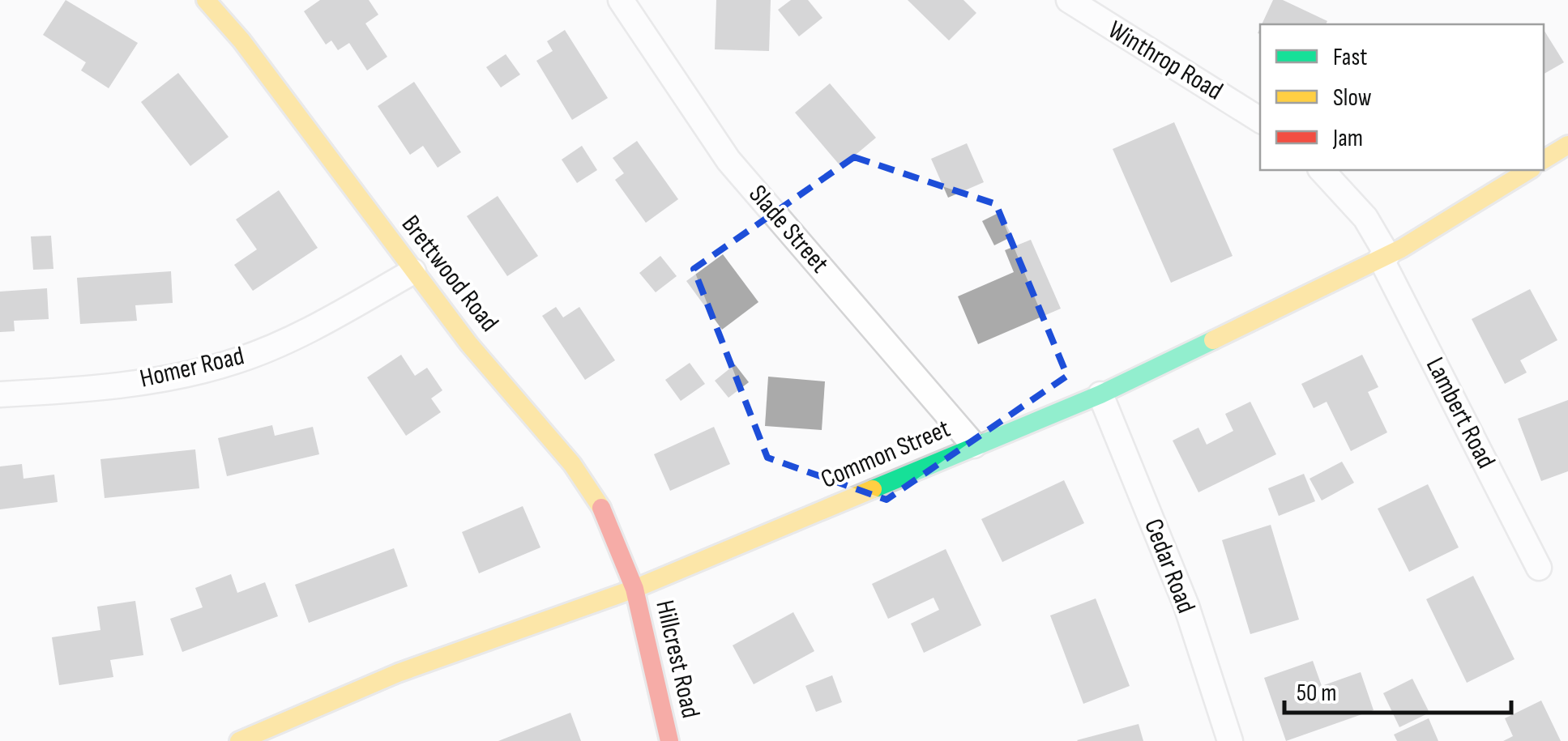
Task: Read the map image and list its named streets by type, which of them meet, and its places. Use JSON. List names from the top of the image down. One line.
{"streets":{"main road":["Brettwood Road","Common Street","Hillcrest Road"],"street":["Winthrop Road","Slade Street","Homer Road","Lambert Road","Cedar Road"]},"crossings":[["Slade Street","Common Street"],["Brettwood Road","Homer Road"],["Brettwood Road","Common Street"],["Brettwood Road","Hillcrest Road"],["Lambert Road","Common Street"],["Common Street","Cedar Road"],["Common Street","Hillcrest Road"]],"legend":["Fast","Slow","Jam"],"scale_bar":"50 m"}
